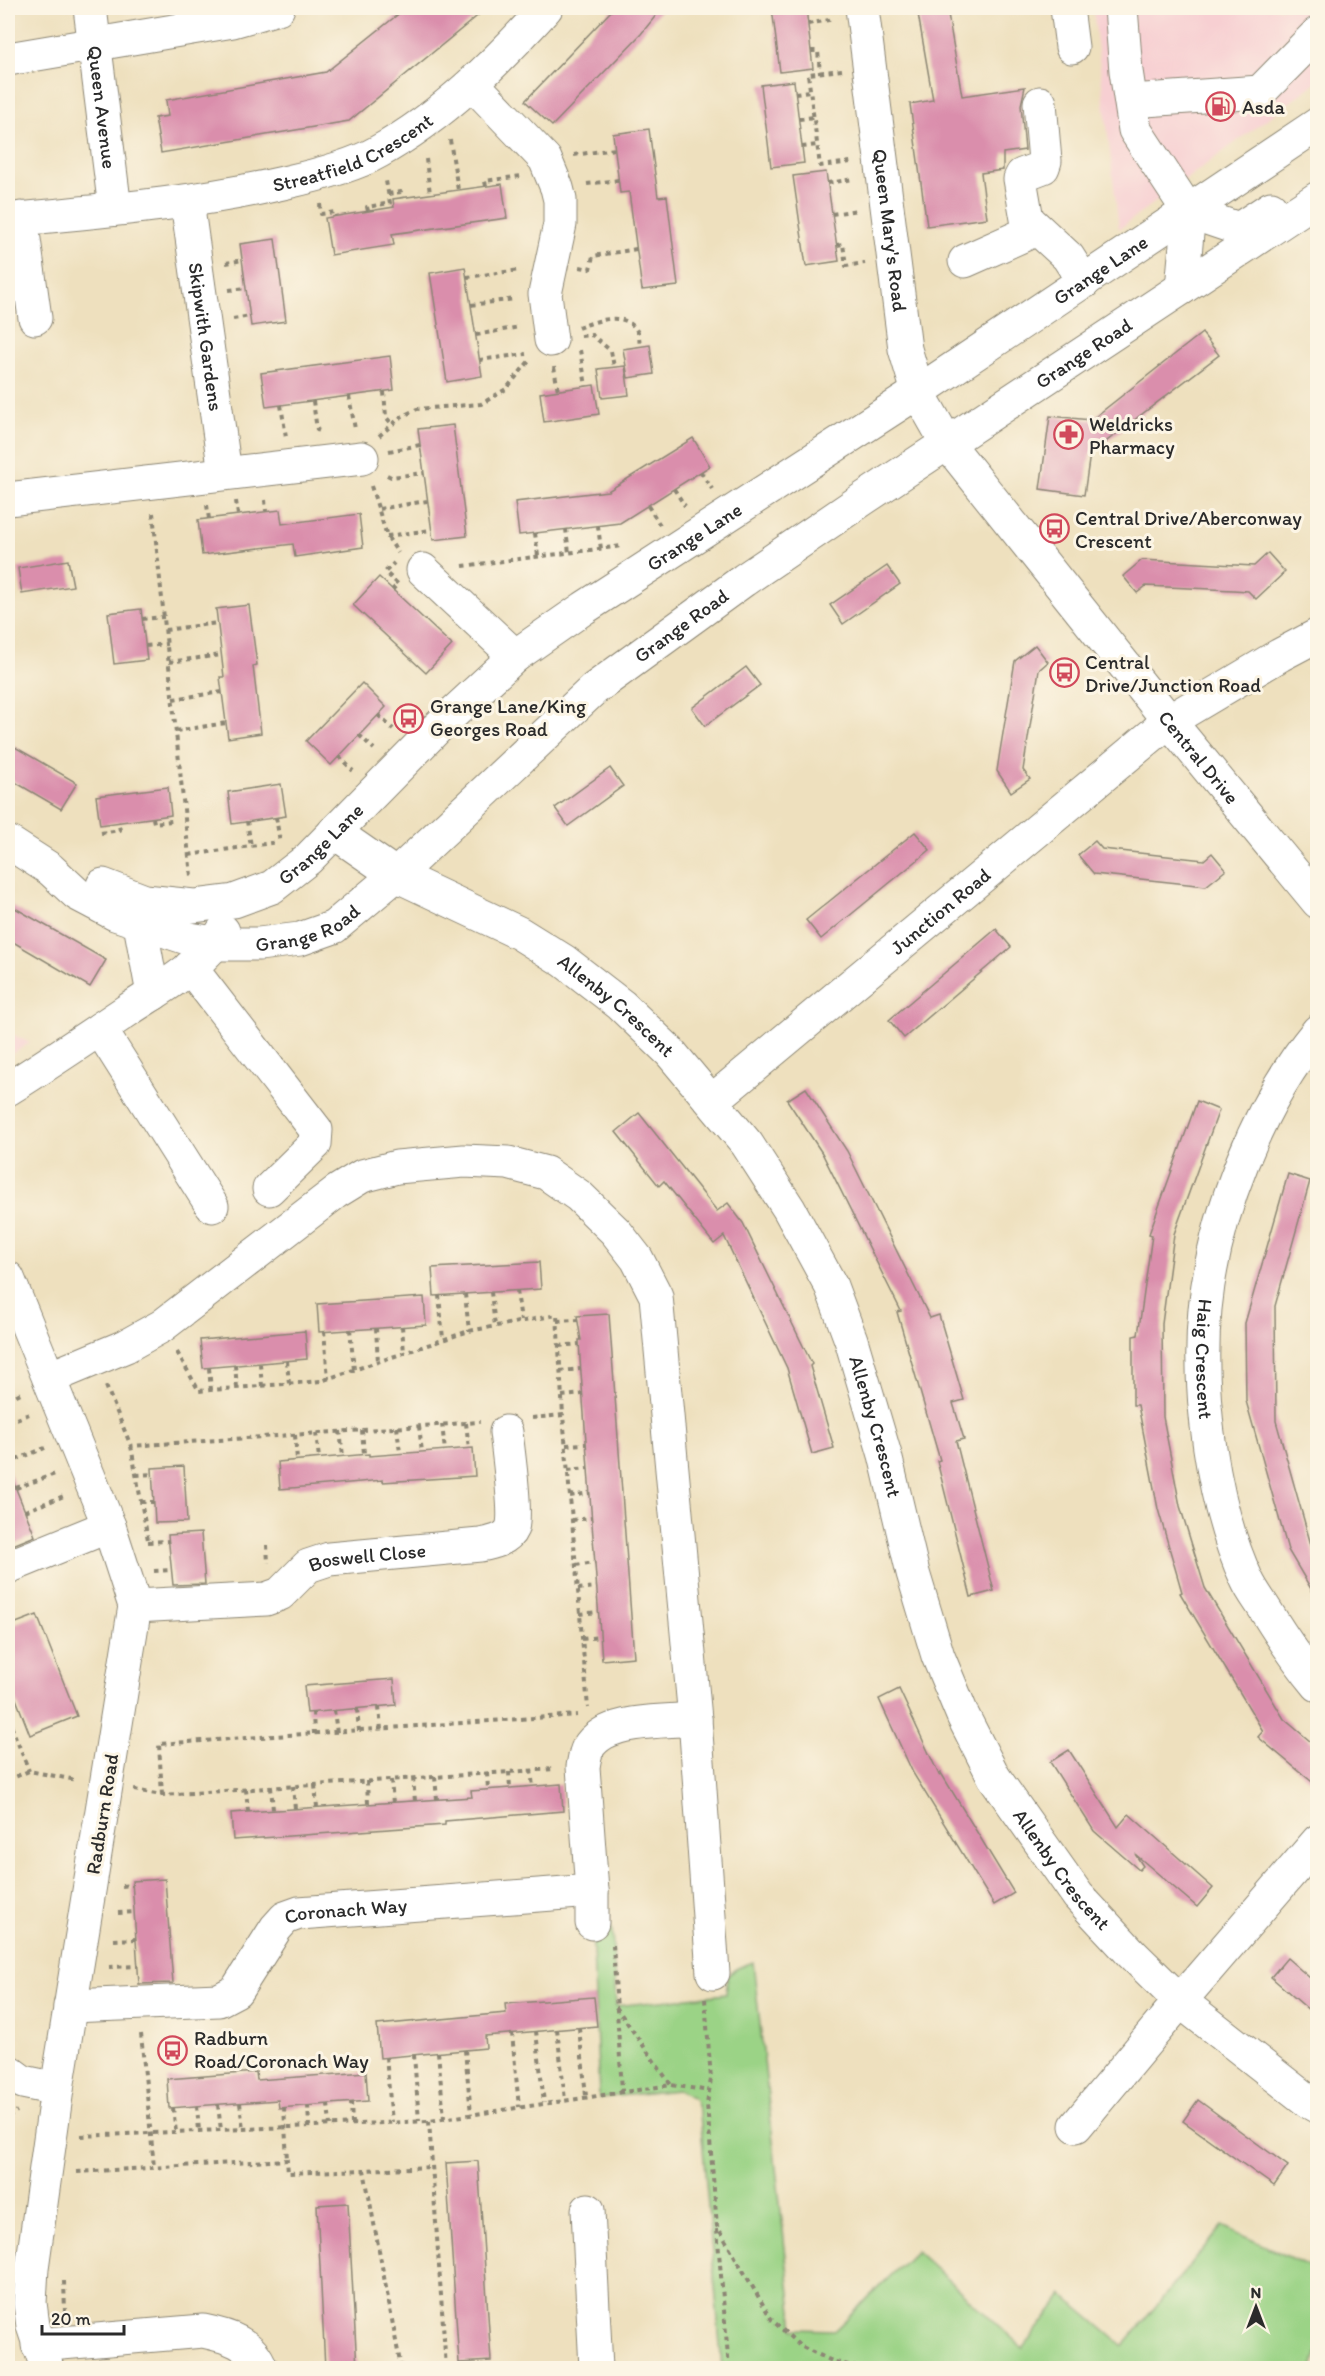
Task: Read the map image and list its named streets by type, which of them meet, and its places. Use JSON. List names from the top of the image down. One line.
{"streets":{"street":["Queen Avenue","Streatfield Crescent","Queen Mary's Road","Grange Lane","Skipwith Gardens","Grange Road","Central Drive","Junction Road","Allenby Crescent","Haig Crescent","Boswell Close","Radburn Road","Coronach Way"]},"crossings":[["Queen Avenue","Streatfield Crescent"],["Streatfield Crescent","Skipwith Gardens"],["Queen Mary's Road","Grange Lane"],["Queen Mary's Road","Grange Road"],["Queen Mary's Road","Central Drive"],["Grange Lane","Grange Road"],["Grange Lane","Allenby Crescent"],["Grange Road","Central Drive"],["Grange Road","Allenby Crescent"],["Central Drive","Junction Road"],["Junction Road","Allenby Crescent"],["Boswell Close","Radburn Road"],["Radburn Road","Coronach Way"]],"places":{"fuel station":["Asda"],"pharmacy":["Weldricks Pharmacy"],"bus stop":["Central Drive/Aberconway Crescent","Central Drive/Junction Road","Grange Lane/King Georges Road","Radburn Road/Coronach Way"]},"scale_bar":"20 m","north":"top"}
